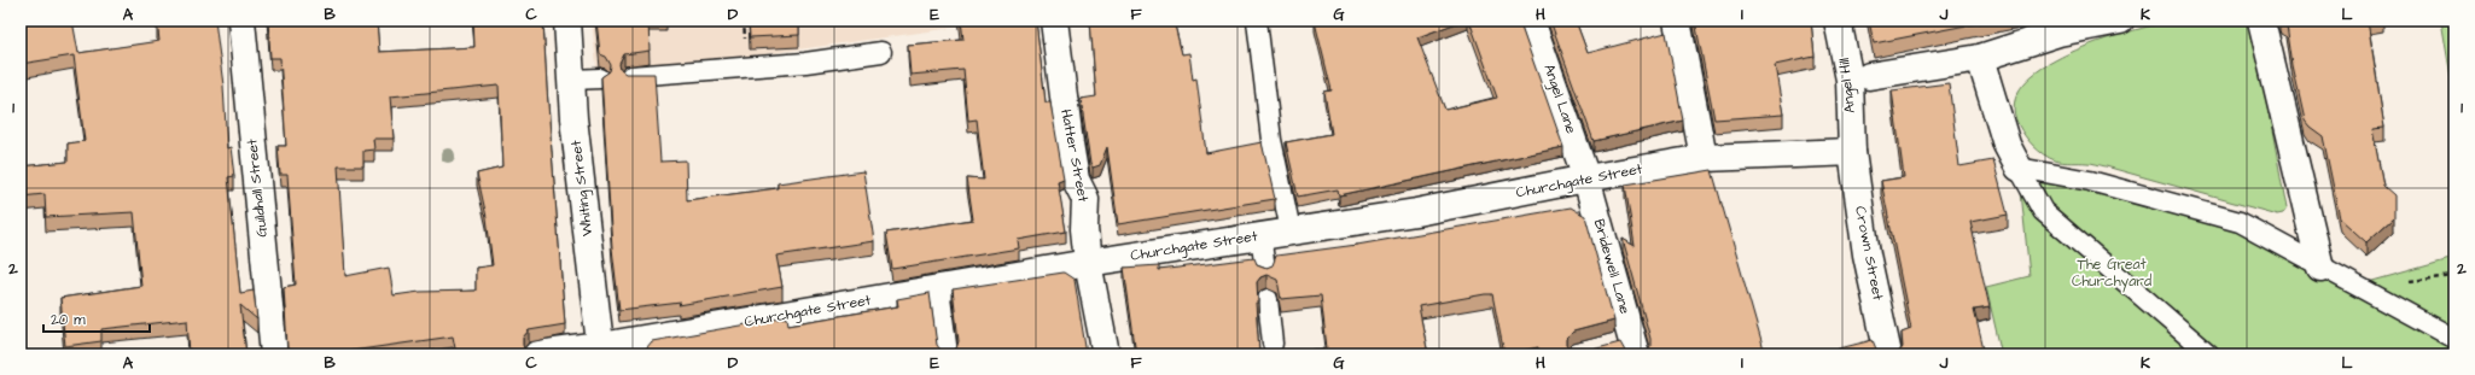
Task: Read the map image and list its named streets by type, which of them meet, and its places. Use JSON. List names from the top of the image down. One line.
{"streets":{"street":["Angel Hill","Angel Lane","Hatter Street","Churchgate Street","Guildhall Street","Whiting Street","Crown Street","Bridewell Lane"]},"crossings":[["Angel Hill","Churchgate Street"],["Angel Hill","Crown Street"],["Angel Lane","Churchgate Street"],["Angel Lane","Bridewell Lane"],["Hatter Street","Churchgate Street"],["Churchgate Street","Whiting Street"],["Churchgate Street","Crown Street"],["Churchgate Street","Bridewell Lane"]],"parks":["The Great Churchyard"],"scale_bar":"20 m","grid":{"columns":["A","B","C","D","E","F","G","H","I","J","K","L"],"rows":["1","2"]}}
